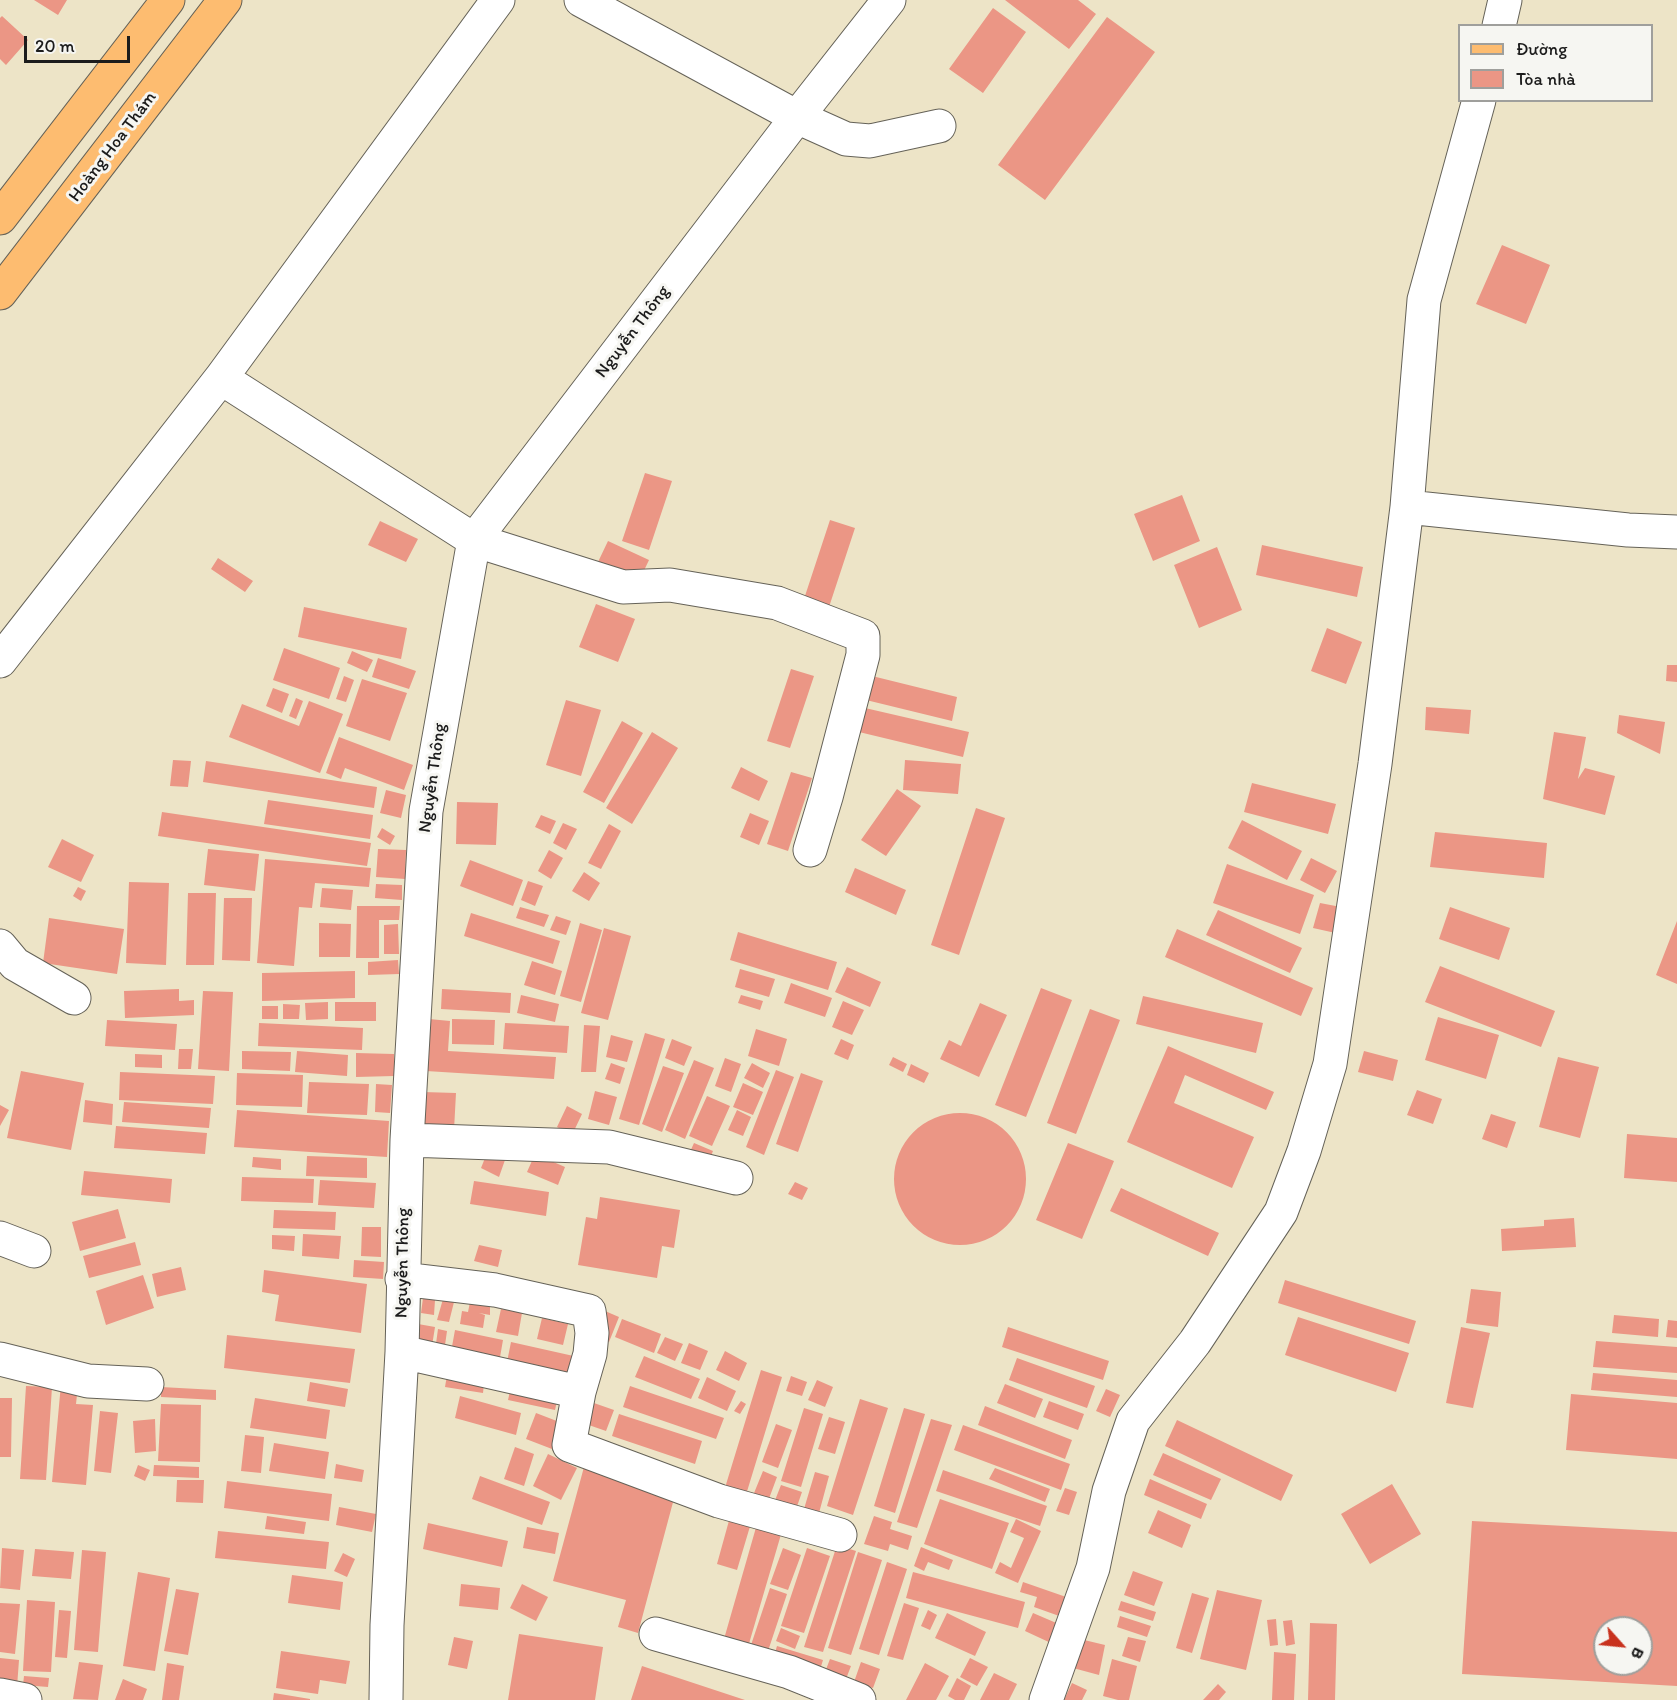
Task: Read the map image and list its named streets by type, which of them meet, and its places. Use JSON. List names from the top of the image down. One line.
{"streets":{"main road":["Hoàng Hoa Thám"],"street":["Nguyễn Thông"]},"legend":["Đường","Tòa nhà"],"scale_bar":"20 m","north":"bottom right"}
